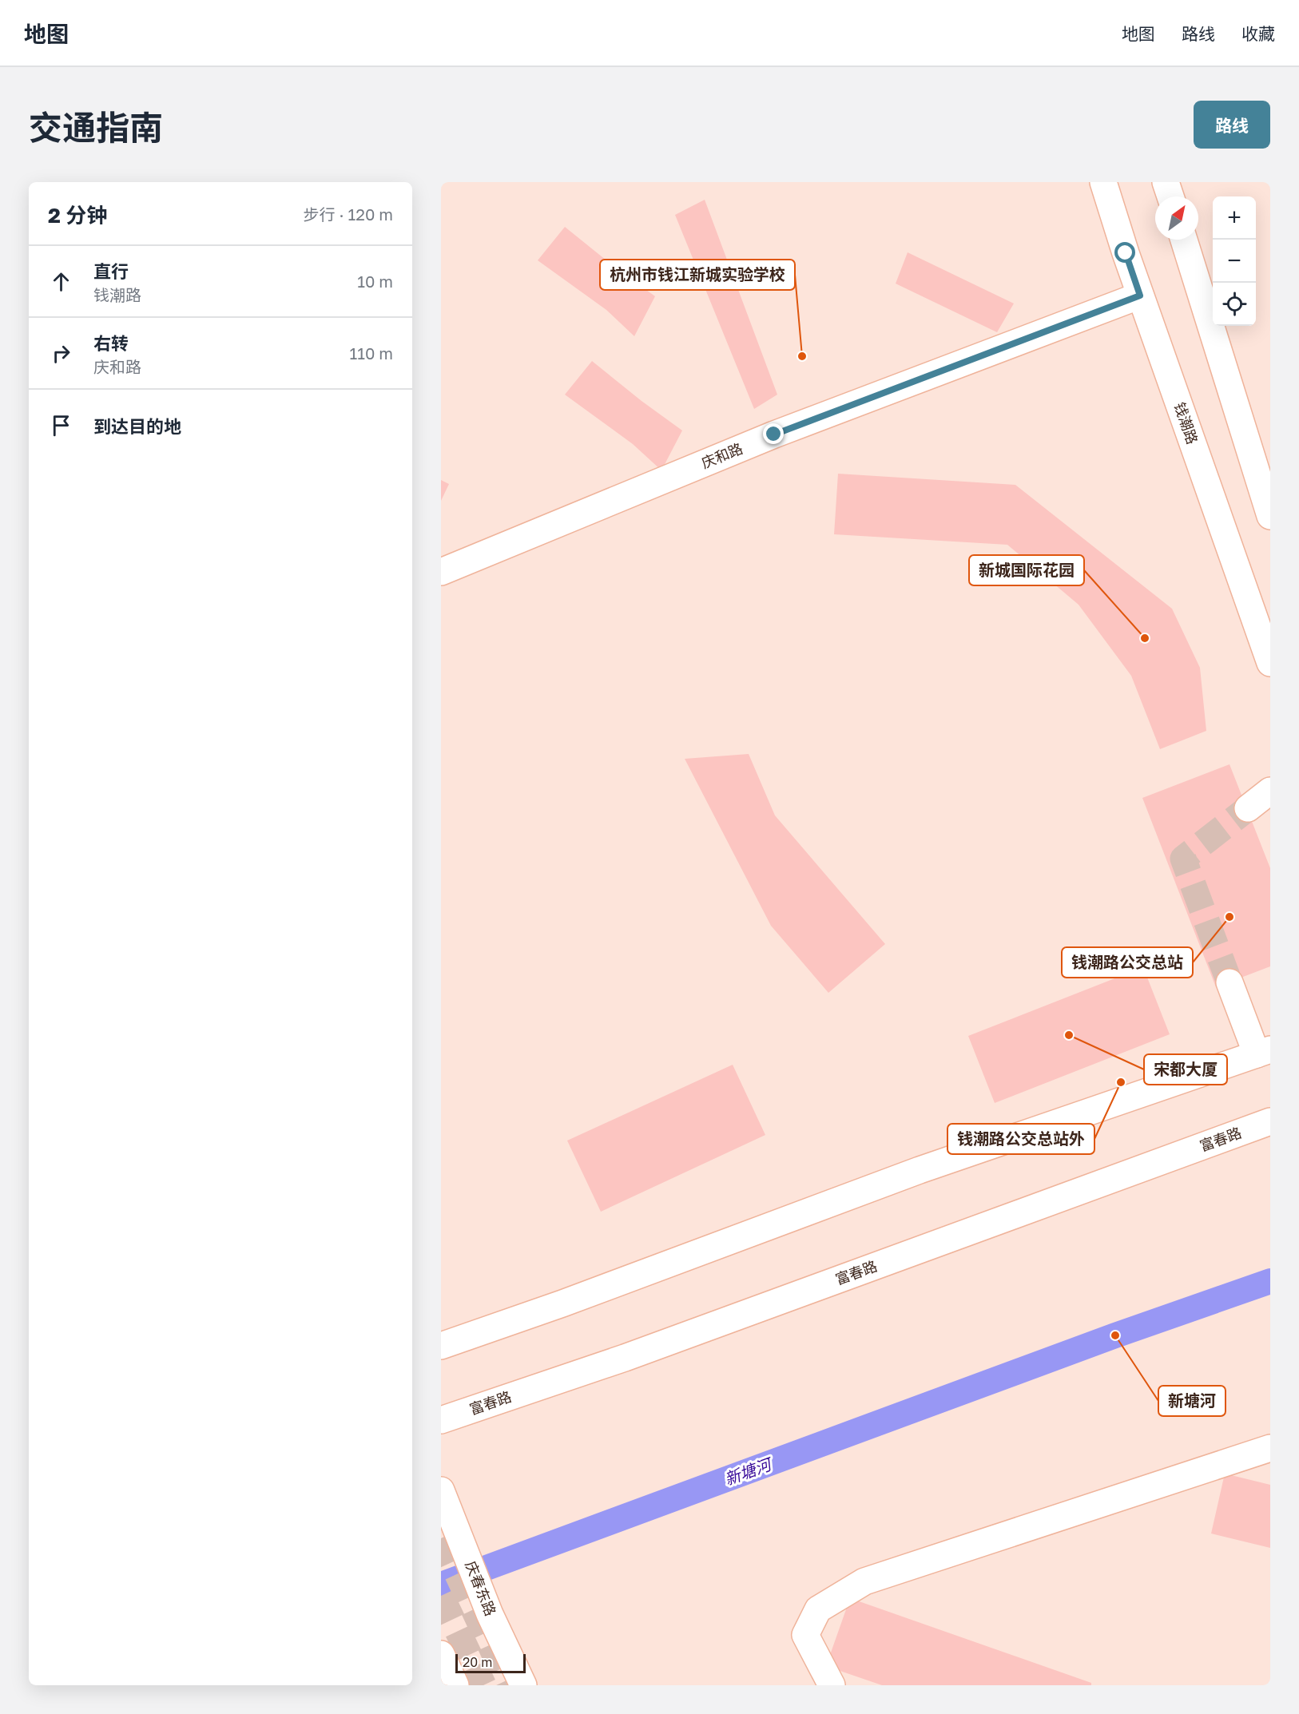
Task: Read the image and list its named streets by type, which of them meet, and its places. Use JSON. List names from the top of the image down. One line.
{"streets":{"main road":["钱潮路","庆和路","富春路","庆春东路"]},"crossings":[["钱潮路","庆和路"]],"water":["新塘河"],"places":["杭州市钱江新城实验学校","新城国际花园","钱潮路公交总站","宋都大厦","钱潮路公交总站外","新塘河"],"scale_bar":"20 m","north":"top right","page":{"header":"地图","nav":["地图","路线","收藏"],"title":"交通指南","buttons":"路线","heading":["2 分钟","步行 · 120 m"],"map_buttons":["+","−"],"list":[["直行","钱潮路","10 m"],["右转","庆和路","110 m"],"到达目的地"],"scale":"20 m"}}
